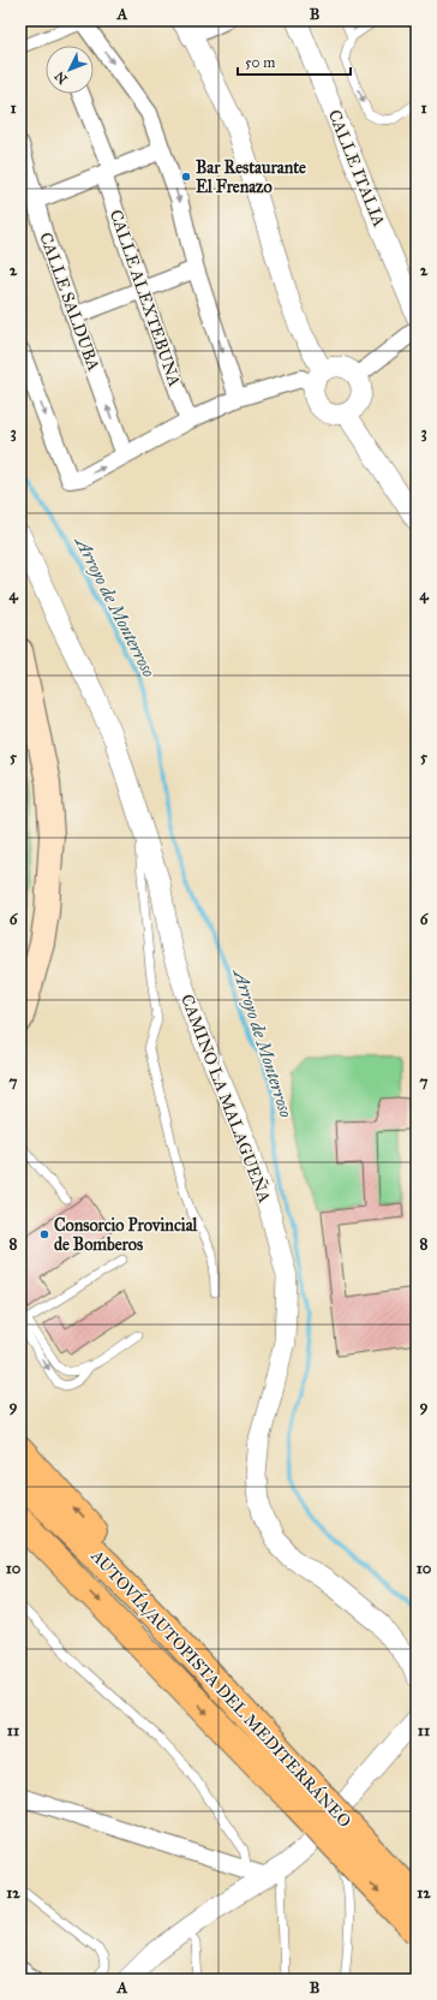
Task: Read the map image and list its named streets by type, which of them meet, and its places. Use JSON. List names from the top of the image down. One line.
{"streets":{"highway":["AUTOVÍA/AUTOPISTA DEL MEDITERRÁNEO"],"street":["CALLE ITALIA","CALLE ALEXTEBUNA","CALLE SALDUBA","CAMINO LA MALAGUEÑA"]},"water":["Arroyo de Monterroso"],"places":["Bar Restaurante El Frenazo","Consorcio Provincial de Bomberos"],"scale_bar":"50 m","north":"bottom left","grid":{"columns":["A","B"],"rows":["1","2","3","4","5","6","7","8","9","10","11","12"]}}
